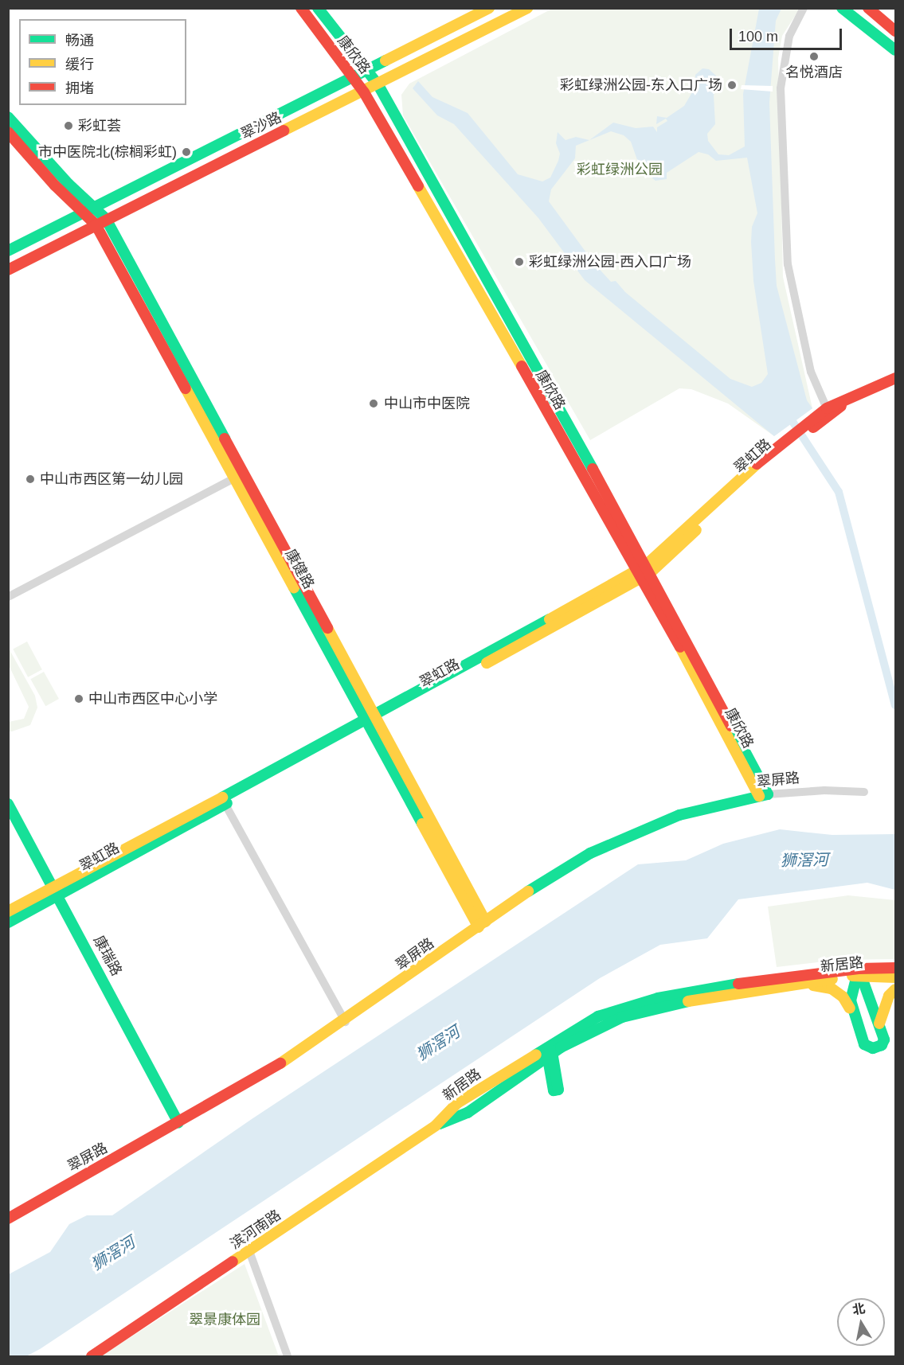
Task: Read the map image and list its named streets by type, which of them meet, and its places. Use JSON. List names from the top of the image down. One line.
{"streets":{"street":["康欣路","翠沙路","翠虹路","康健路","翠屏路","康瑞路","新居路","滨河南路"]},"crossings":[["康欣路","翠沙路"],["康欣路","翠虹路"],["康欣路","翠屏路"],["翠沙路","康健路"],["翠虹路","康健路"],["翠虹路","康瑞路"],["康健路","翠屏路"],["翠屏路","康瑞路"],["新居路","滨河南路"]],"water":["狮滘河"],"parks":["彩虹绿洲公园","翠景康体园"],"places":["名悦酒店","彩虹绿洲公园-东入口广场","彩虹荟","市中医院北(棕榈彩虹)","彩虹绿洲公园-西入口广场","中山市中医院","中山市西区第一幼儿园","中山市西区中心小学"],"legend":["畅通","缓行","拥堵"],"scale_bar":"100 m","north":"top"}
